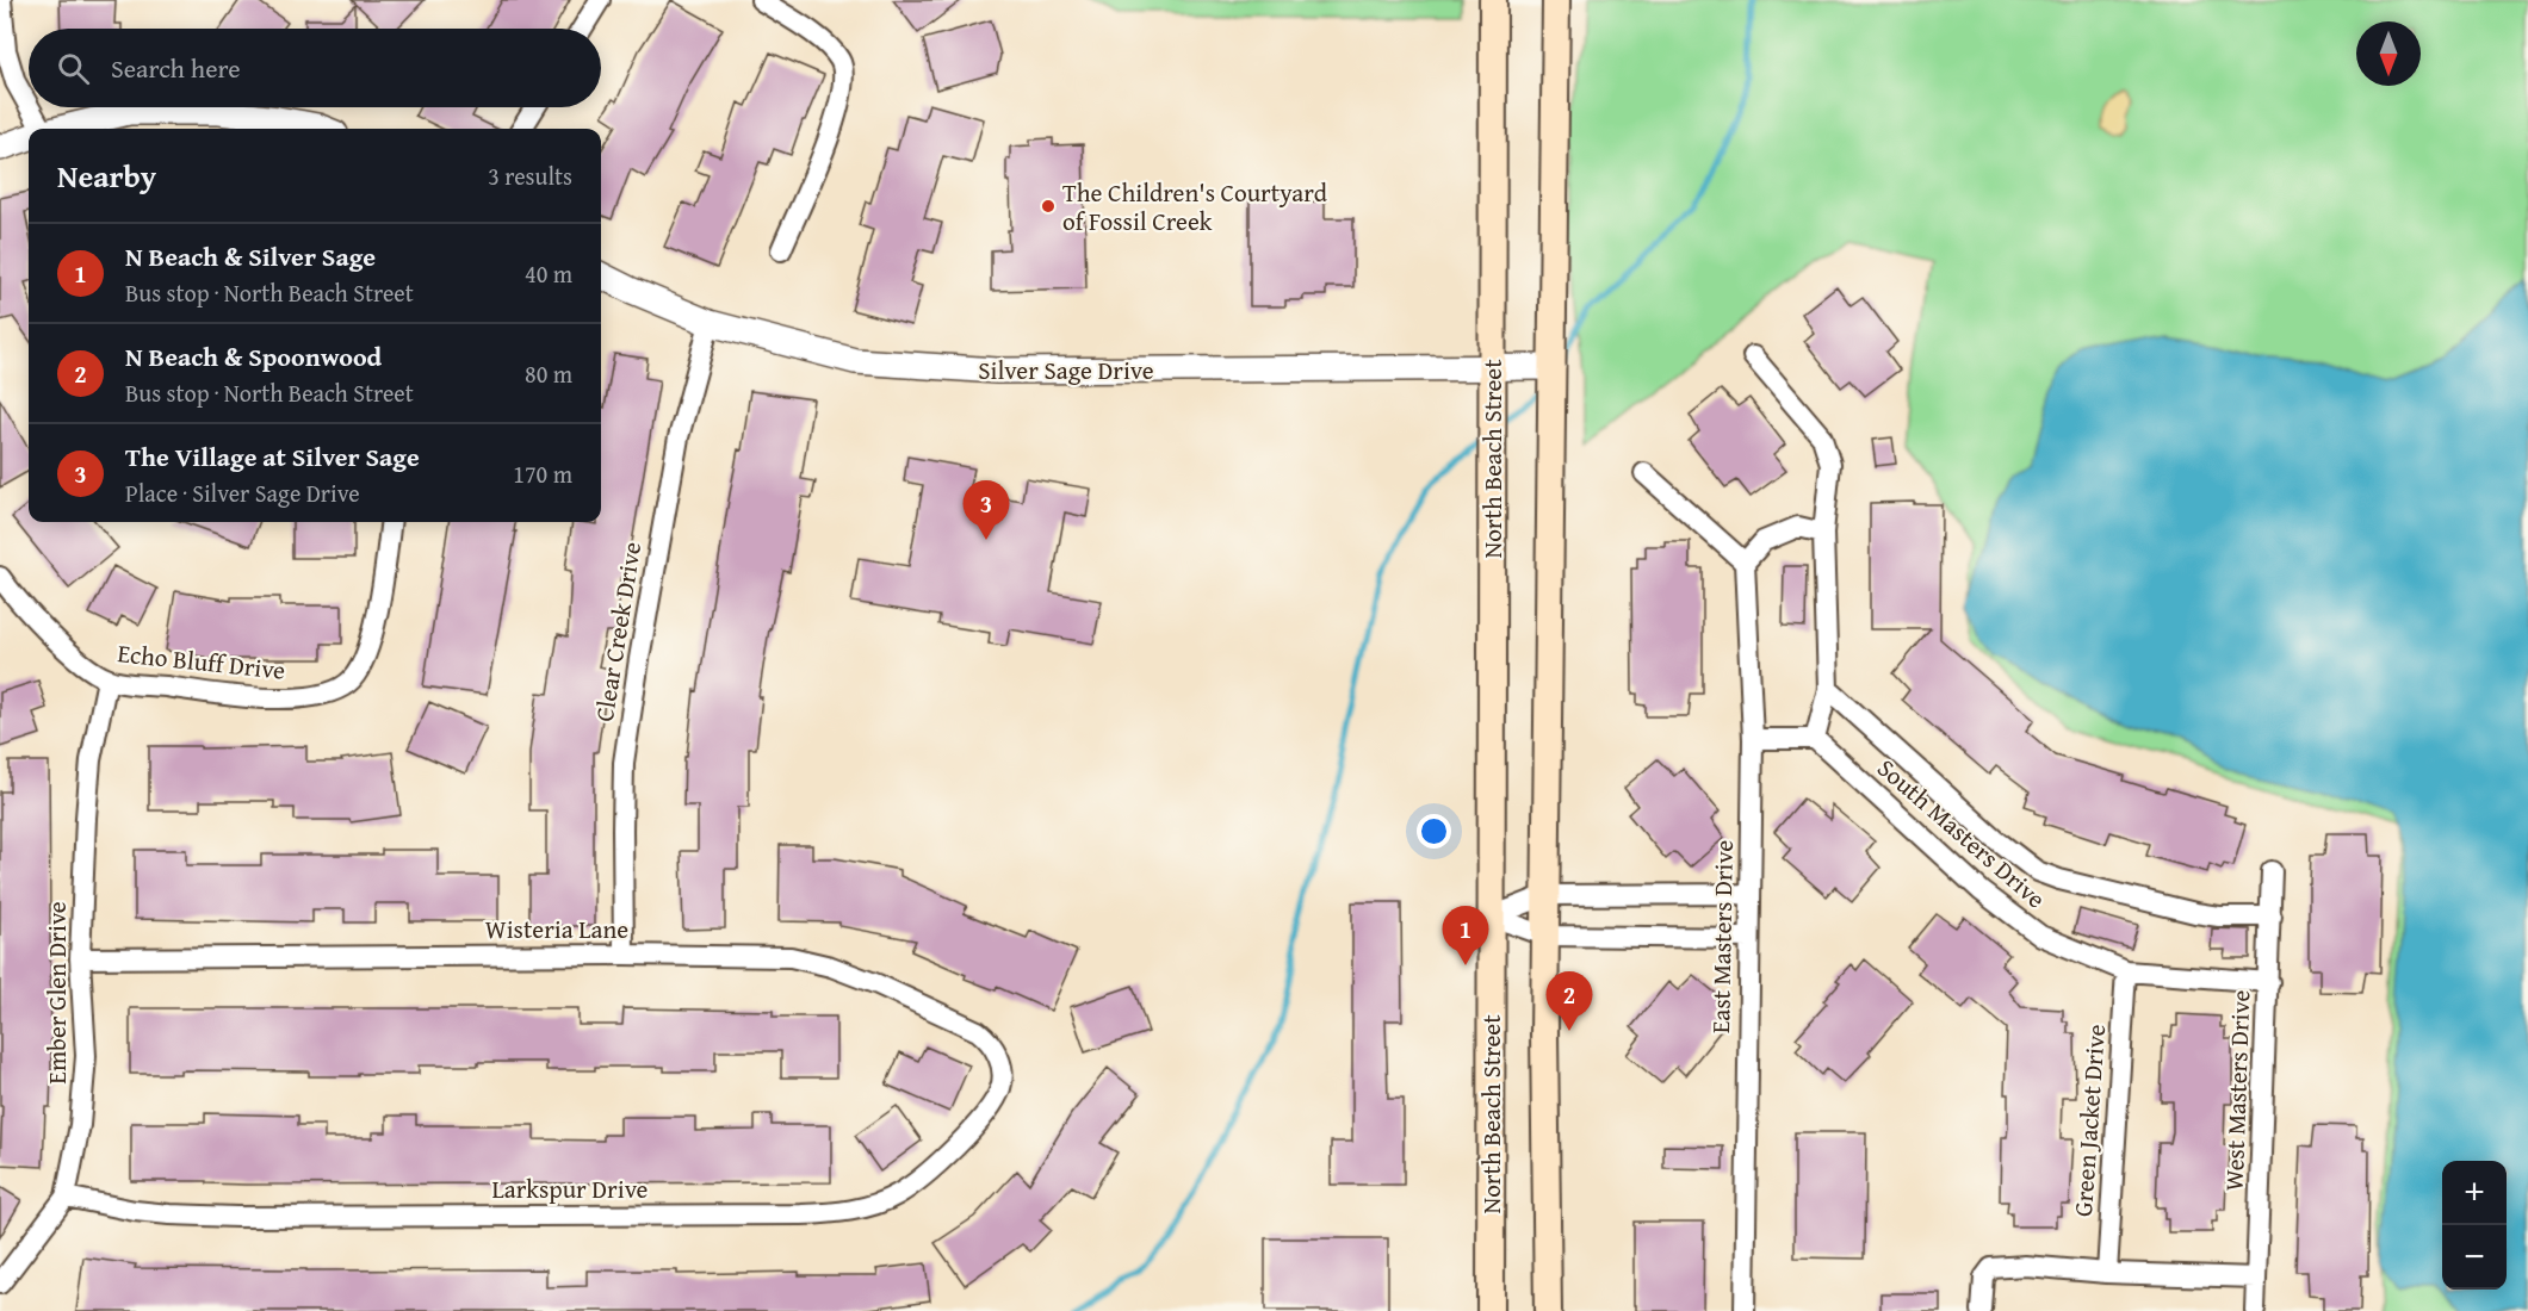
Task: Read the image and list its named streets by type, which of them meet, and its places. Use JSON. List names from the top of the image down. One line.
{"streets":{"main road":["North Beach Street"],"street":["Silver Sage Drive","Clear Creek Drive","Echo Bluff Drive","South Masters Drive","Wisteria Lane","East Masters Drive","Ember Glen Drive","West Masters Drive","Green Jacket Drive","Larkspur Drive"]},"crossings":[["Silver Sage Drive","North Beach Street"],["Silver Sage Drive","Clear Creek Drive"],["Clear Creek Drive","Wisteria Lane"],["Echo Bluff Drive","Ember Glen Drive"],["South Masters Drive","West Masters Drive"],["South Masters Drive","Green Jacket Drive"],["Wisteria Lane","Ember Glen Drive"],["Wisteria Lane","Larkspur Drive"],["Ember Glen Drive","Larkspur Drive"]],"places":["The Children's Courtyard of Fossil Creek"],"north":"bottom","page":{"search":"Search here","heading":["Nearby","3 results"],"list":[{"mark":"1","name":"N Beach & Silver Sage","note":"Bus stop · North Beach Street","value":"40 m"},{"mark":"2","name":"N Beach & Spoonwood","note":"Bus stop · North Beach Street","value":"80 m"},{"mark":"3","name":"The Village at Silver Sage","note":"Place · Silver Sage Drive","value":"170 m"}],"pins":["3","1","2"],"map_buttons":["+","−"]}}
